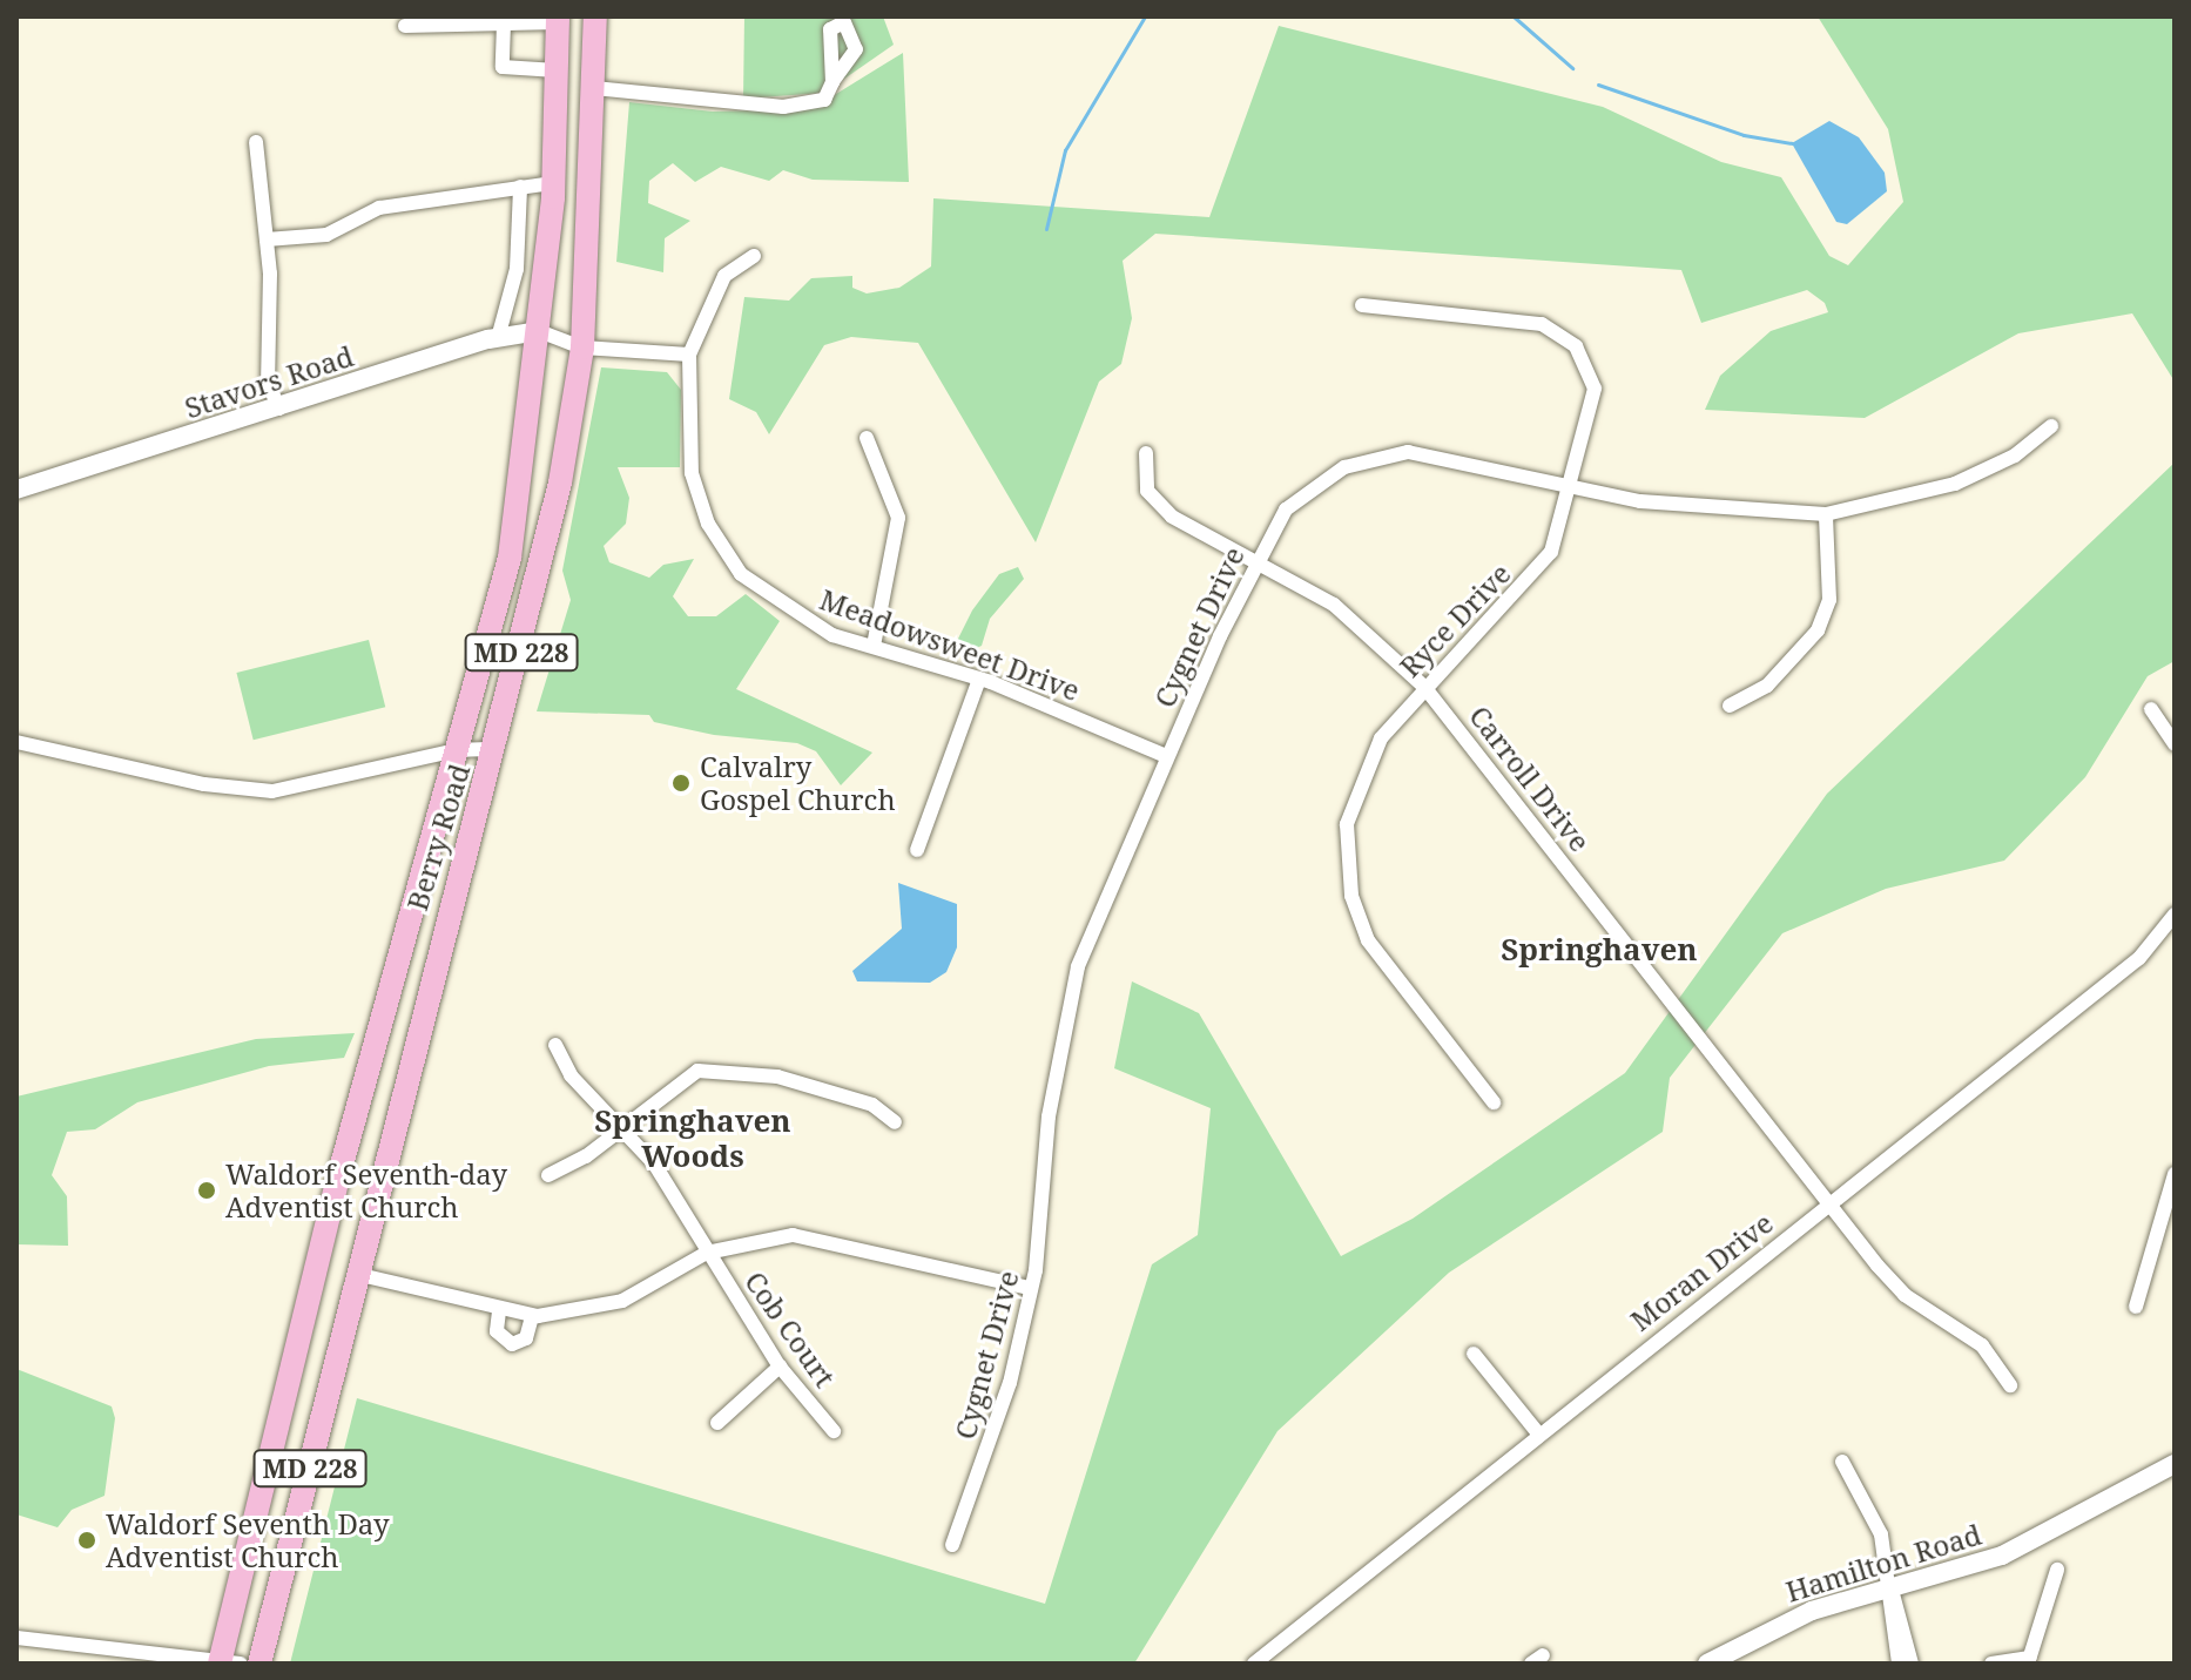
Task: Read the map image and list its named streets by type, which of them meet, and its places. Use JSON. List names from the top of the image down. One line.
{"streets":{"highway":["MD 228","Berry Road"],"street":["Stavors Road","Ryce Drive","Cygnet Drive","Meadowsweet Drive","Carroll Drive","Moran Drive","Cob Court","Hamilton Road"]},"crossings":[["Stavors Road","Berry Road"],["Ryce Drive","Cygnet Drive"],["Ryce Drive","Carroll Drive"],["Cygnet Drive","Meadowsweet Drive"],["Cygnet Drive","Carroll Drive"],["Carroll Drive","Moran Drive"]],"districts":["Springhaven","Springhaven Woods"],"places":["Calvalry Gospel Church","Waldorf Seventh-day Adventist Church","Waldorf Seventh Day Adventist Church"]}
